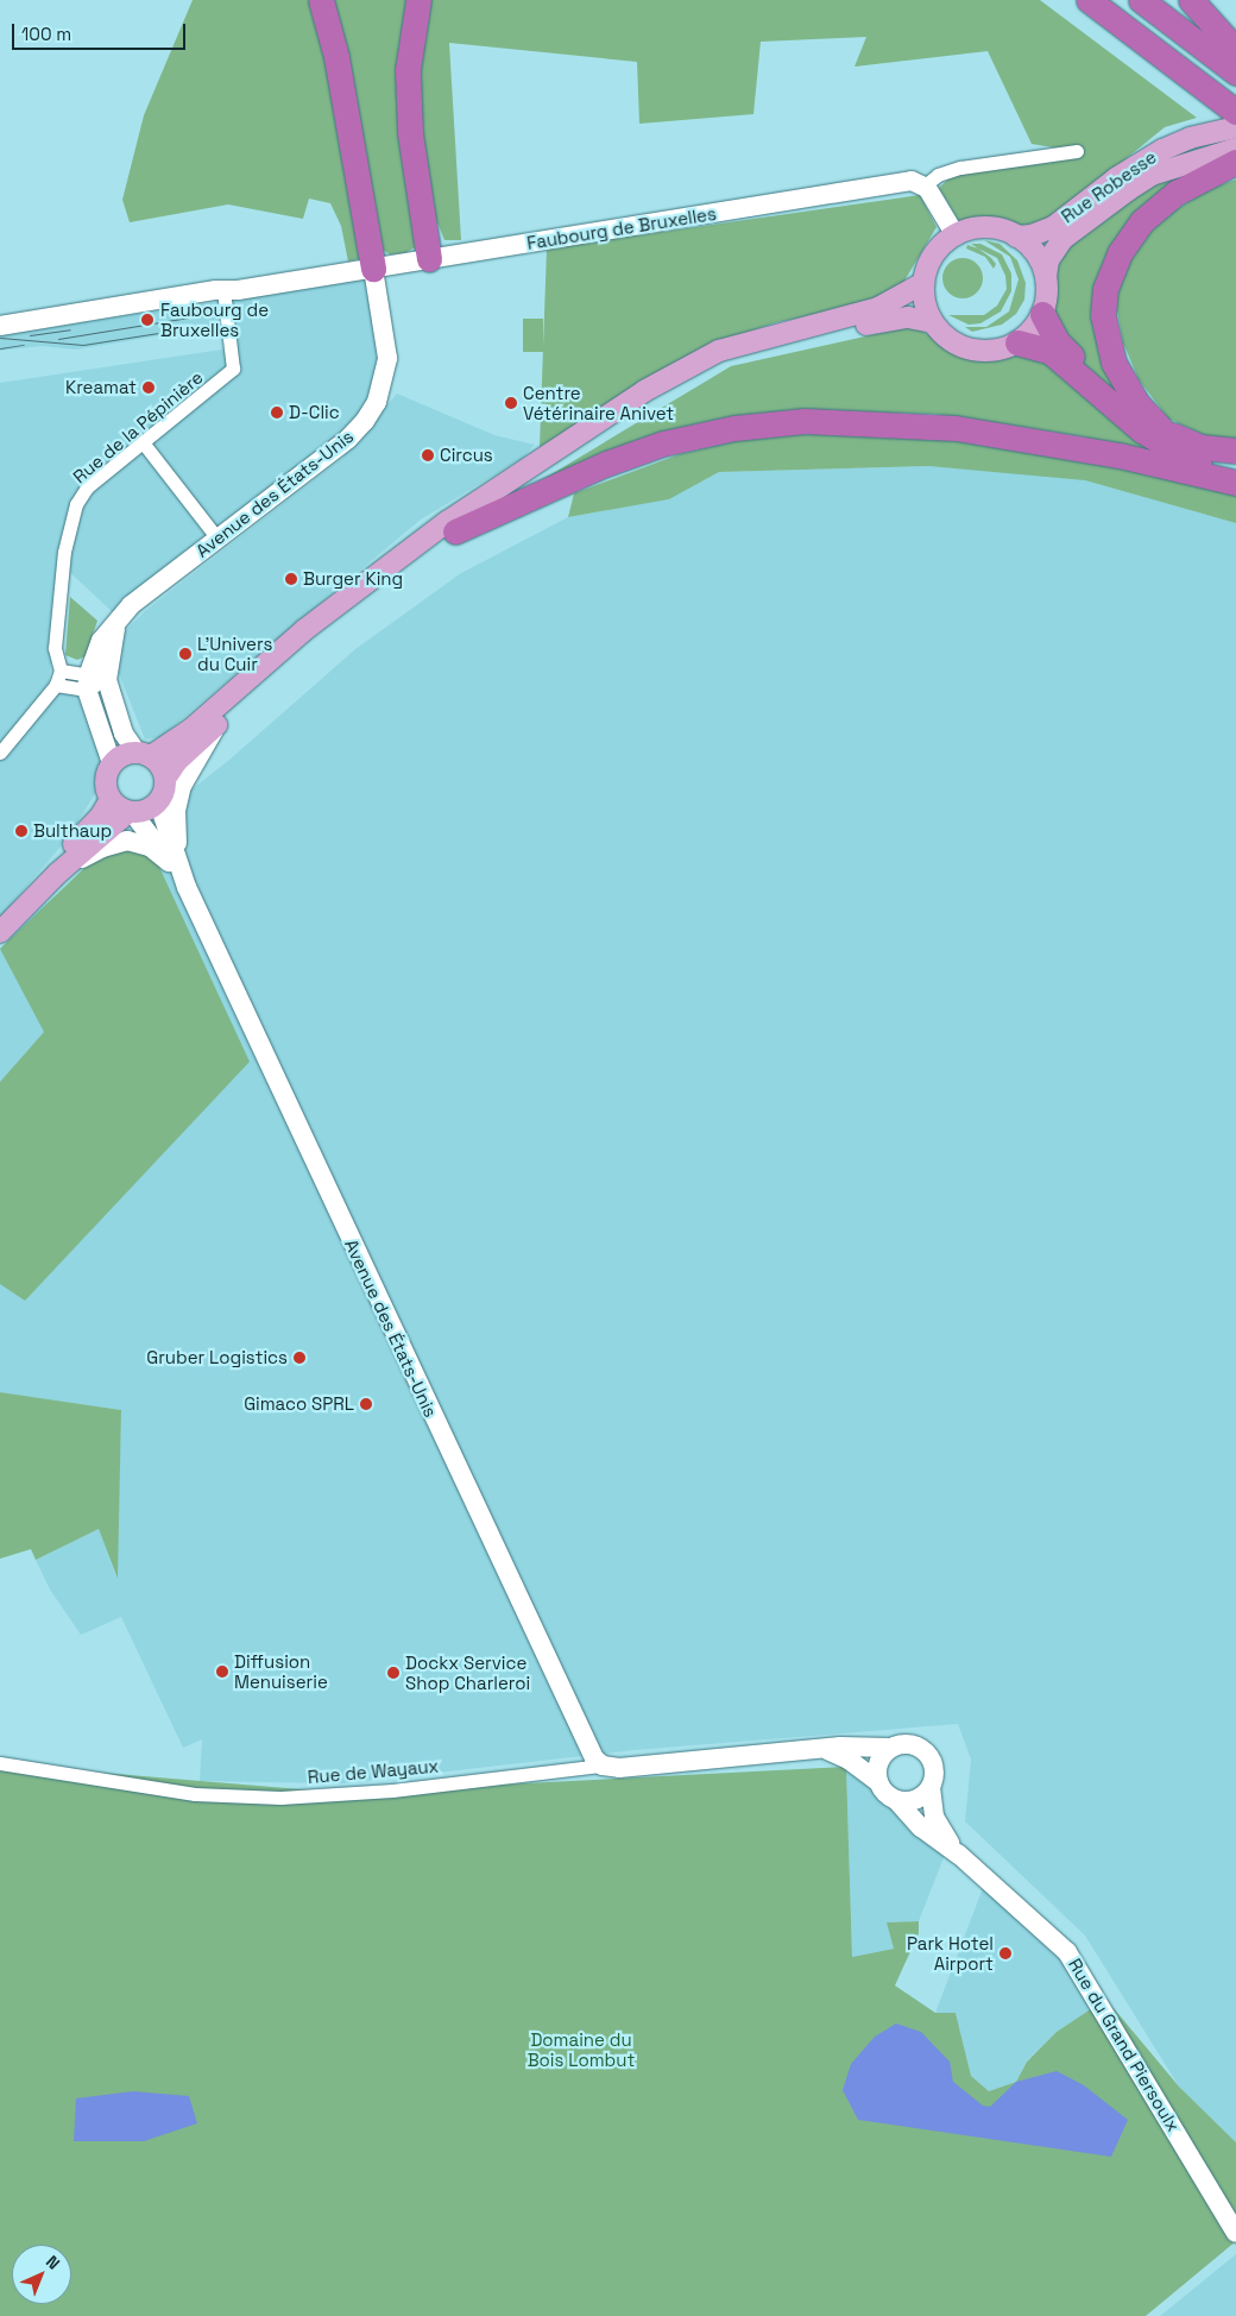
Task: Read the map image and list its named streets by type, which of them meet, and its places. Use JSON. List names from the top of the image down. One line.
{"streets":{"main road":["Rue Robesse"],"street":["Faubourg de Bruxelles","Rue de la Pépinière","Avenue des États-Unis","Rue de Wayaux","Rue du Grand Piersoulx"]},"crossings":[["Faubourg de Bruxelles","Rue de la Pépinière"],["Faubourg de Bruxelles","Avenue des États-Unis"],["Avenue des États-Unis","Rue de Wayaux"]],"parks":["Domaine du Bois Lombut"],"places":["Faubourg de Bruxelles","Kreamat","Centre Vétérinaire Anivet","D-Clic","Circus","Burger King","L'Univers du Cuir","Bulthaup","Gruber Logistics","Gimaco SPRL","Diffusion Menuiserie","Dockx Service Shop Charleroi","Park Hotel Airport"],"scale_bar":"100 m","north":"top right"}
